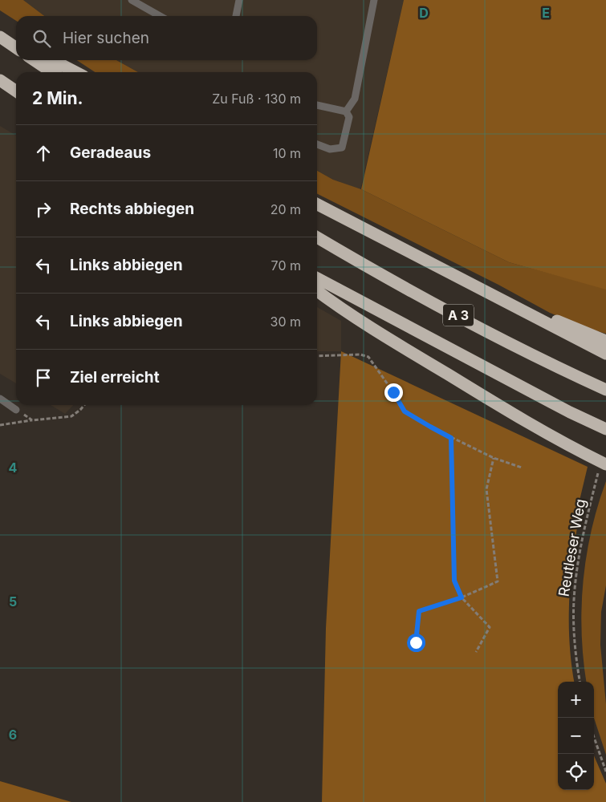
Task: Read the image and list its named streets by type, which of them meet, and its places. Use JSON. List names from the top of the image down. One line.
{"streets":{"highway":["A 3"],"path":["Reutleser Weg"]},"page":{"search":"Hier suchen","heading":["2 Min.","Zu Fuß · 130 m"],"list":[["Geradeaus","10 m"],["Rechts abbiegen","20 m"],["Links abbiegen","70 m"],["Links abbiegen","30 m"],"Ziel erreicht"],"map_buttons":["+","−"]},"grid":{"columns":["D","E"],"rows":["4","5","6"]}}
